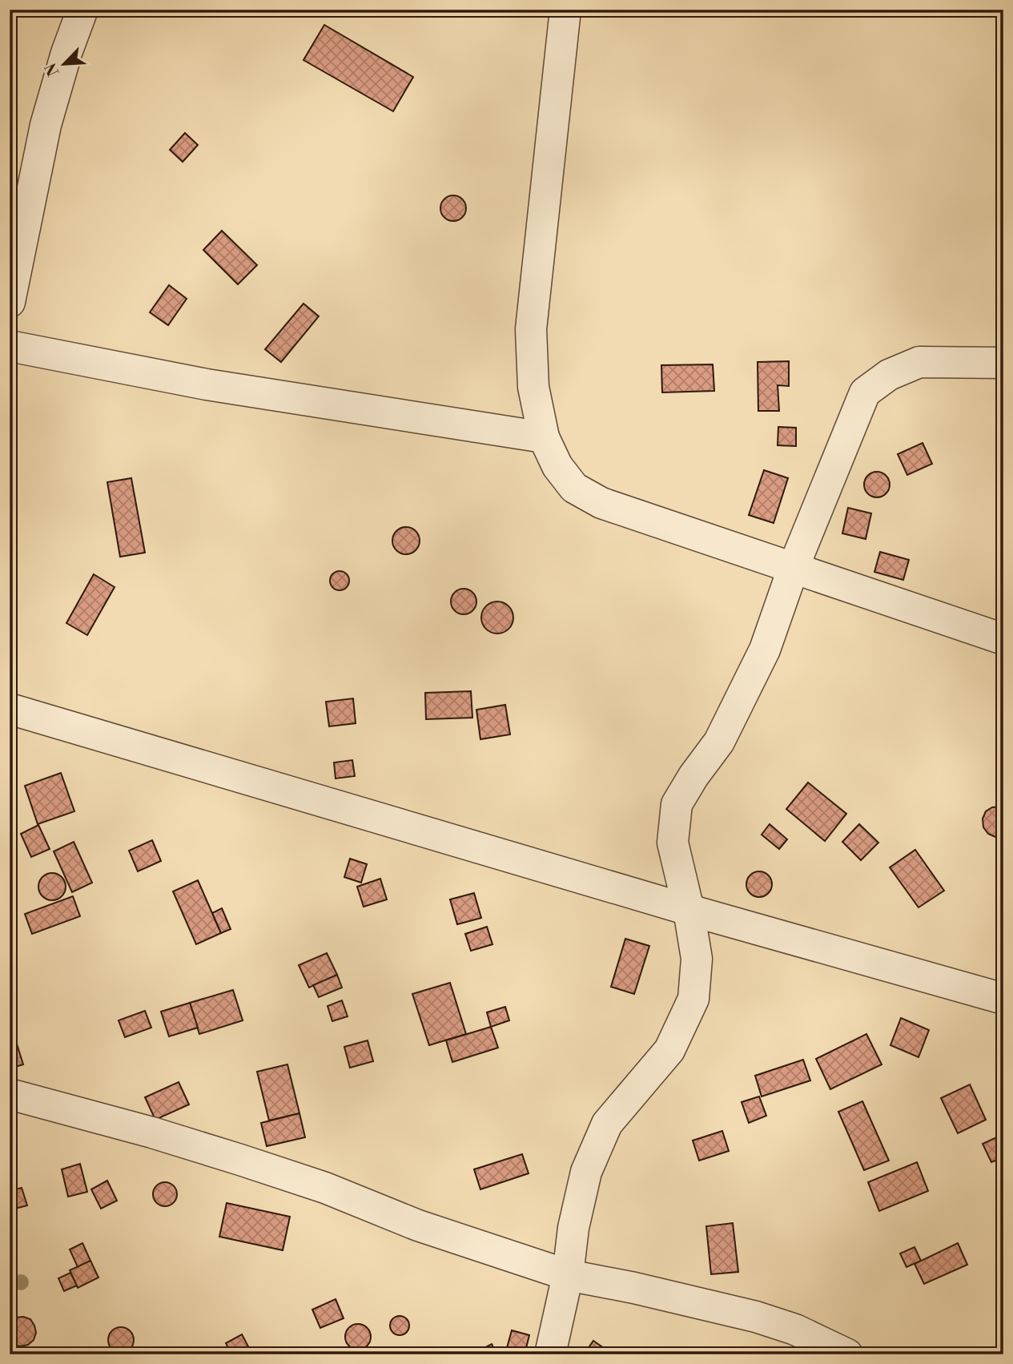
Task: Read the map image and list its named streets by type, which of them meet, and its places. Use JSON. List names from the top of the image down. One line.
{"north":"bottom left"}
